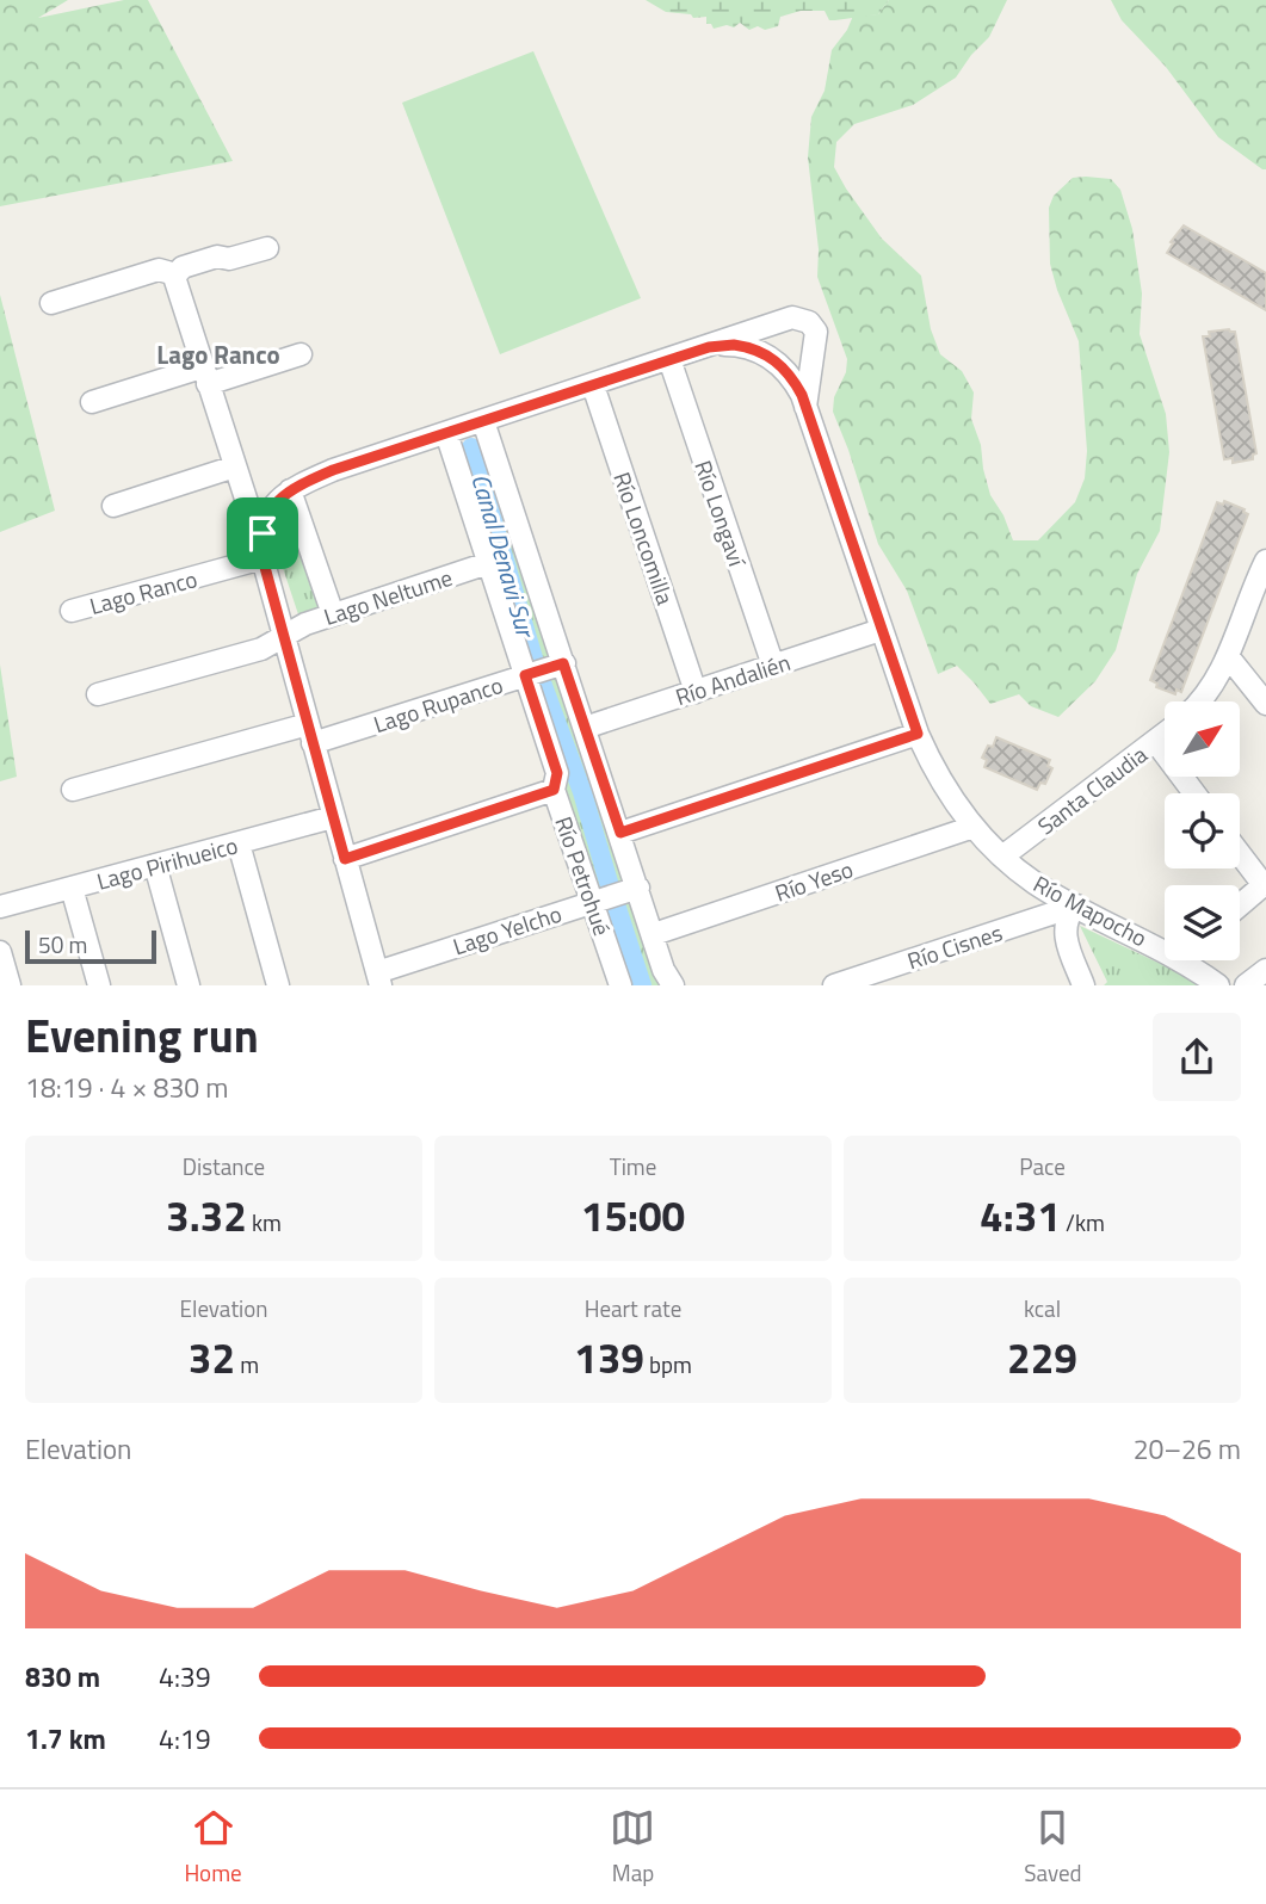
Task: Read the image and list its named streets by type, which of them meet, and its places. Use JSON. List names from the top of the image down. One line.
{"streets":{"street":["Río Longaví","Río Loncomilla","Lago Ranco","Lago Neltume","Río Andalién","Lago Rupanco","Santa Claudia","Lago Pirihueico","Río Petrohué","Río Yeso","Río Mapocho","Lago Yelcho","Río Cisnes"]},"crossings":[["Río Longaví","Río Andalién"],["Río Loncomilla","Río Andalién"],["Lago Neltume","Río Petrohué"],["Río Andalién","Río Petrohué"],["Río Andalién","Río Mapocho"],["Lago Rupanco","Río Petrohué"],["Santa Claudia","Río Mapocho"],["Río Petrohué","Río Yeso"],["Río Petrohué","Lago Yelcho"],["Río Yeso","Río Mapocho"],["Río Mapocho","Río Cisnes"]],"districts":["Lago Ranco"],"water":["Canal Denavi Sur"],"scale_bar":"50 m","north":"top right","page":{"scale":"50 m","heading":["Evening run","18:19 · 4 × 830 m"],"stats":[["Distance","3.32 km"],["Time","15:00"],["Pace","4:31 /km"],["Elevation","32 m"],["Heart rate","139 bpm"],["kcal","229"]],"chart":["Elevation","20–26 m"],"list":[{"name":"830 m","note":"4:39"},{"name":"1.7 km","note":"4:19"}],"tabs":["Home","Map","Saved"]}}
